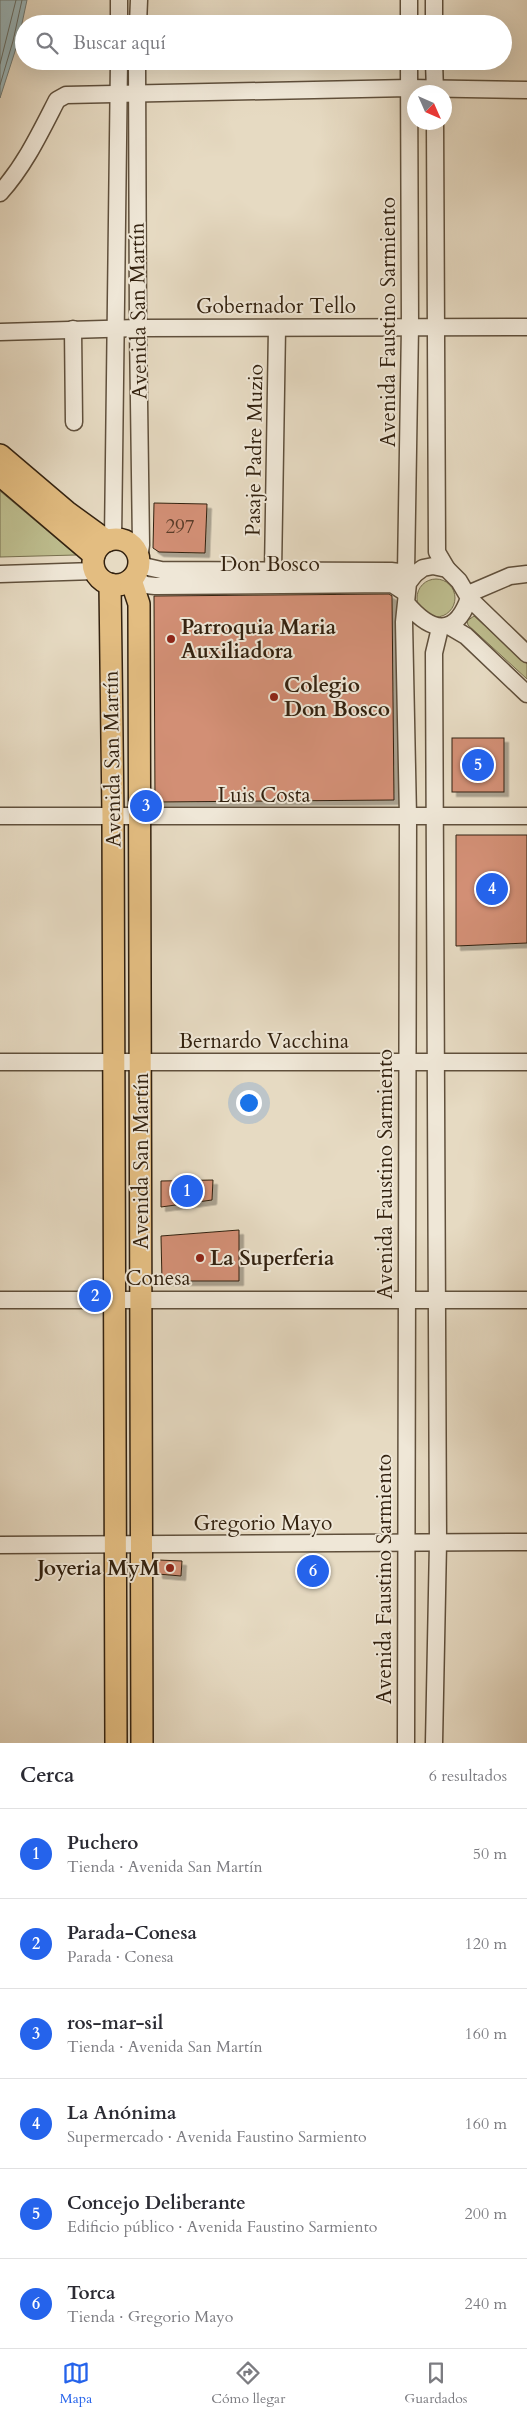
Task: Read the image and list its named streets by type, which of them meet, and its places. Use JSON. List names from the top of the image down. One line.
{"streets":{"main road":["Avenida San Martín"],"street":["Gobernador Tello","Avenida Faustino Sarmiento","Pasaje Padre Muzio","Don Bosco","Luis Costa","Bernardo Vacchina","Conesa","Gregorio Mayo"]},"crossings":[["Gobernador Tello","Avenida San Martín"],["Gobernador Tello","Avenida Faustino Sarmiento"],["Gobernador Tello","Pasaje Padre Muzio"],["Avenida San Martín","Don Bosco"],["Avenida San Martín","Luis Costa"],["Avenida San Martín","Bernardo Vacchina"],["Avenida San Martín","Conesa"],["Avenida San Martín","Gregorio Mayo"],["Avenida Faustino Sarmiento","Don Bosco"],["Avenida Faustino Sarmiento","Luis Costa"],["Avenida Faustino Sarmiento","Bernardo Vacchina"],["Avenida Faustino Sarmiento","Conesa"],["Avenida Faustino Sarmiento","Gregorio Mayo"],["Pasaje Padre Muzio","Don Bosco"]],"places":["Parroquia Maria Auxiliadora","Colegio Don Bosco","La Superferia","Joyeria MyM"],"house_numbers":["297"],"north":"bottom right","page":{"search":"Buscar aquí","pins":["5","3","4","1","2","6"],"heading":["Cerca","6 resultados"],"list":[{"mark":"1","name":"Puchero","note":"Tienda · Avenida San Martín","value":"50 m"},{"mark":"2","name":"Parada-Conesa","note":"Parada · Conesa","value":"120 m"},{"mark":"3","name":"ros-mar-sil","note":"Tienda · Avenida San Martín","value":"160 m"},{"mark":"4","name":"La Anónima","note":"Supermercado · Avenida Faustino Sarmiento","value":"160 m"},{"mark":"5","name":"Concejo Deliberante","note":"Edificio público · Avenida Faustino Sarmiento","value":"200 m"},{"mark":"6","name":"Torca","note":"Tienda · Gregorio Mayo","value":"240 m"}],"nav":["Mapa","Cómo llegar","Guardados"]}}
